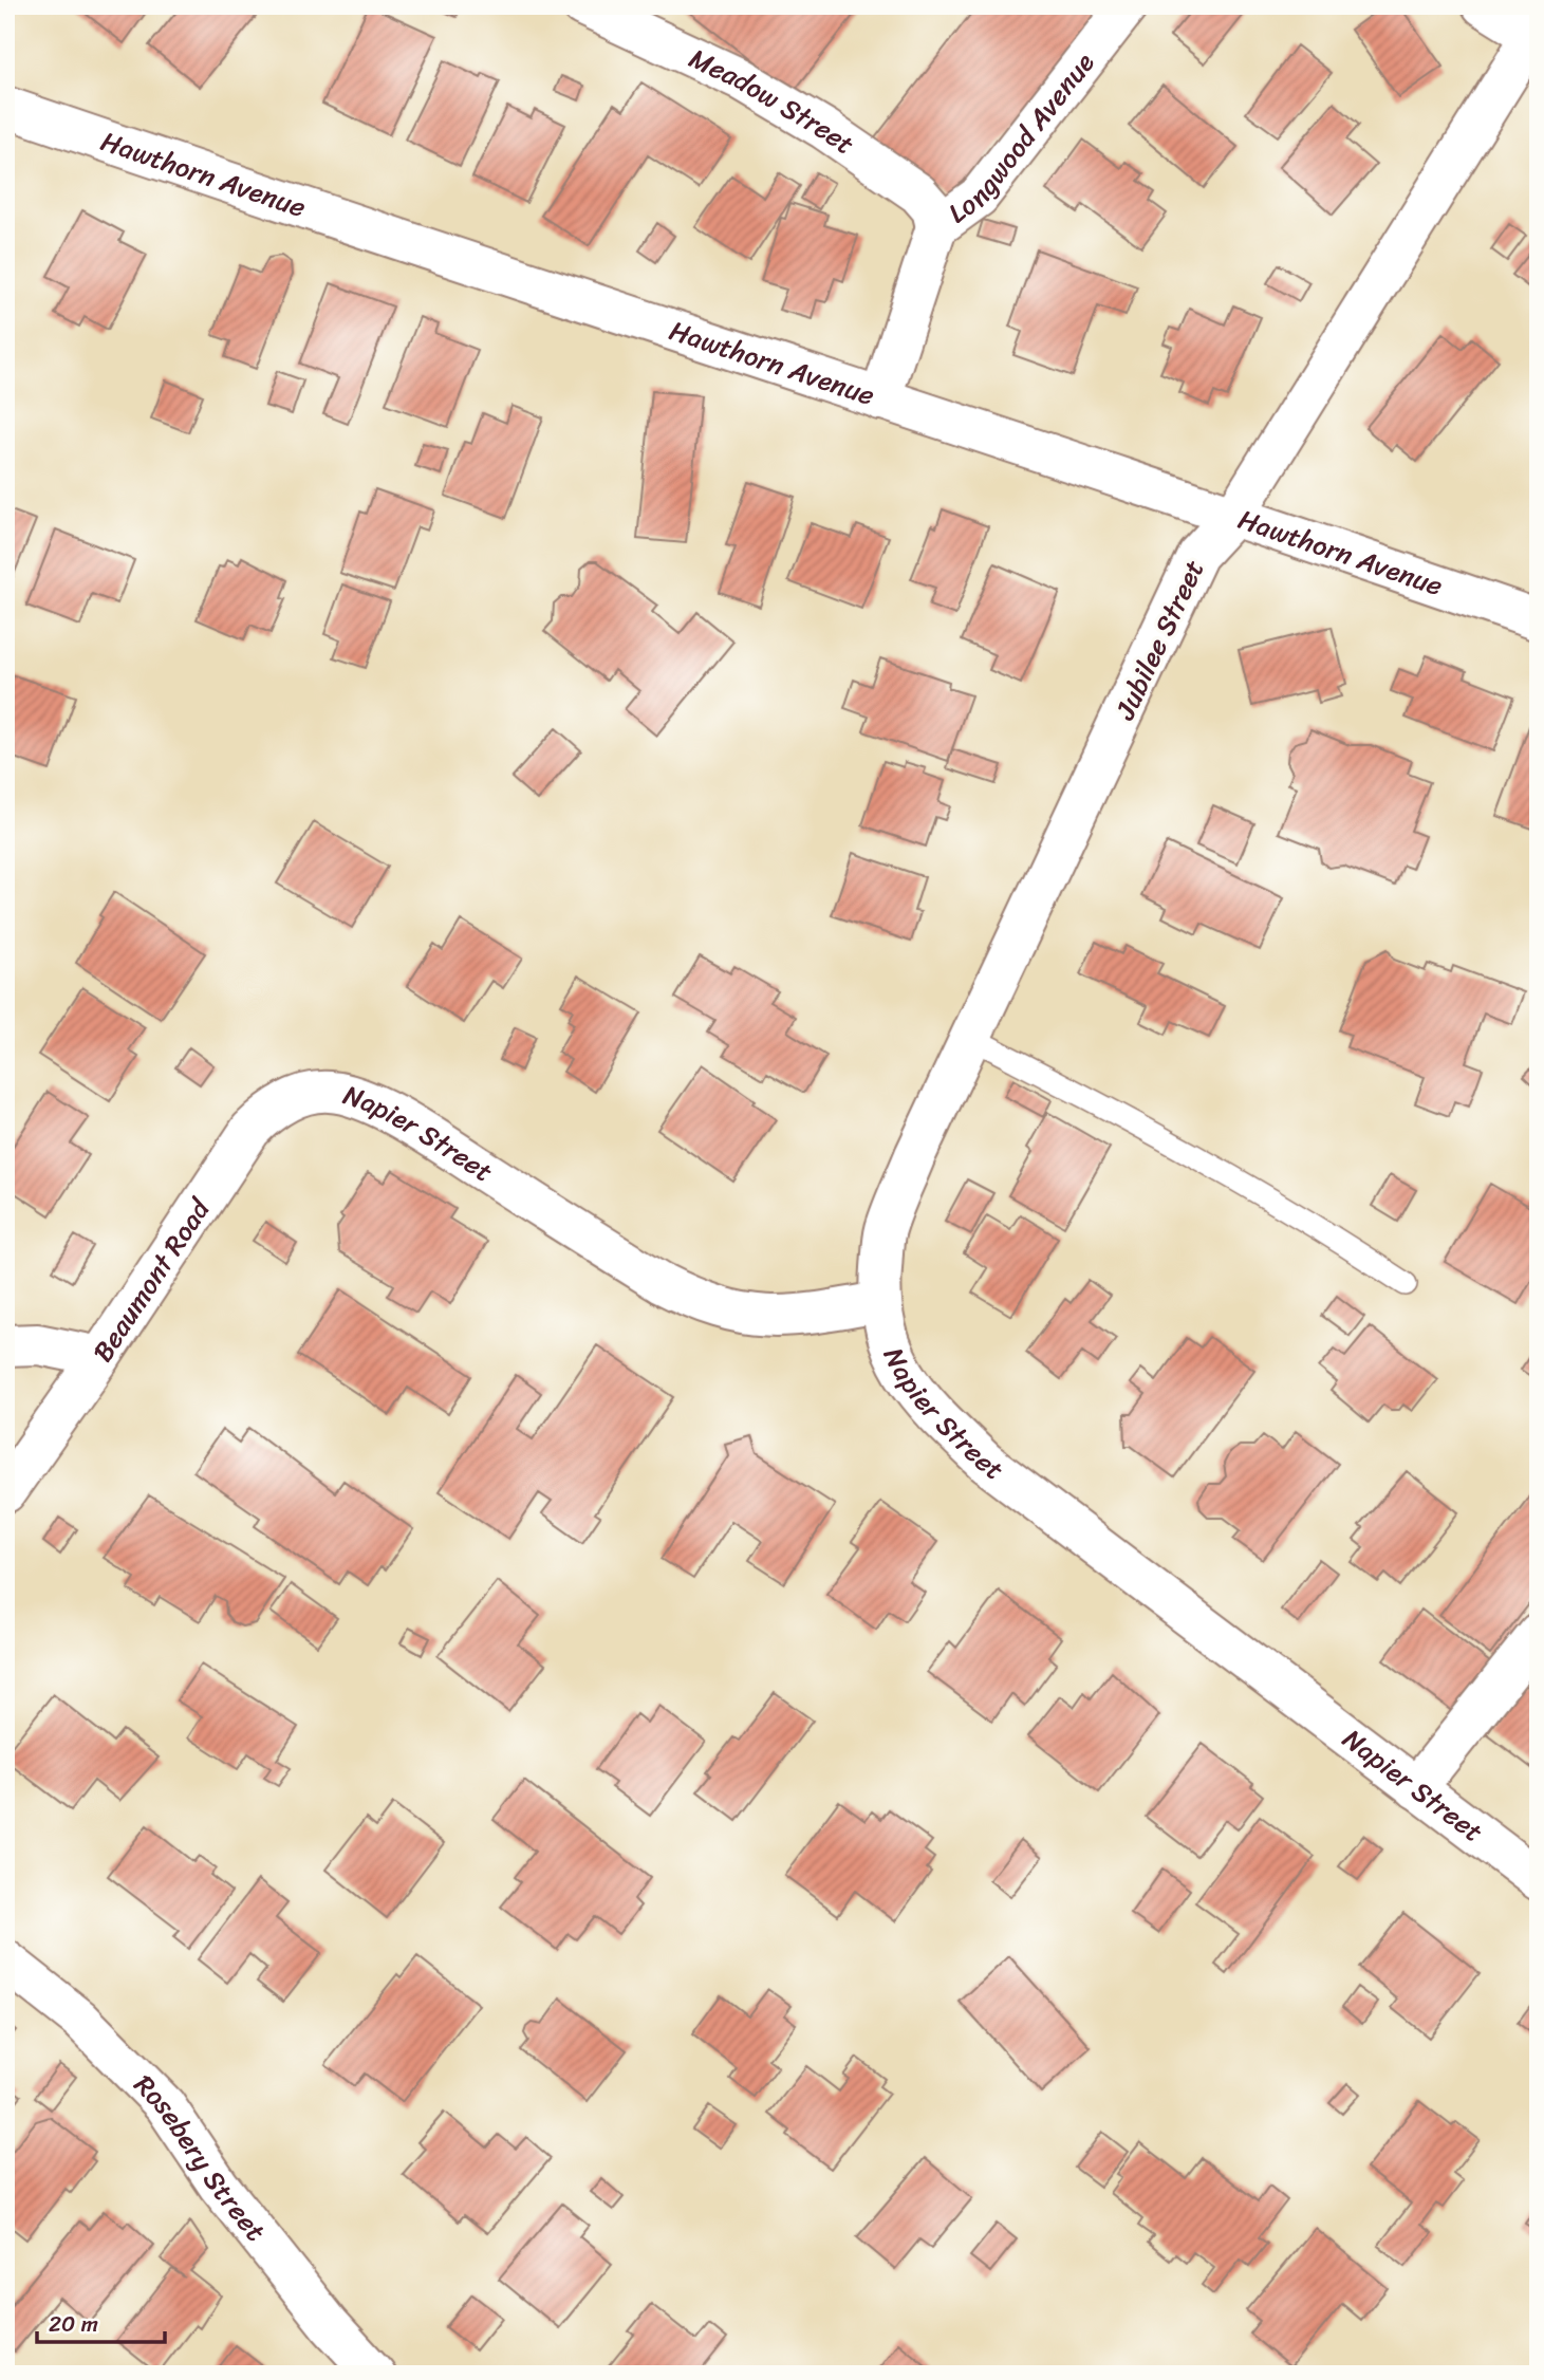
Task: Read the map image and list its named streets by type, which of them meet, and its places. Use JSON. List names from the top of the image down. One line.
{"streets":{"street":["Meadow Street","Longwood Avenue","Hawthorn Avenue","Jubilee Street","Napier Street","Beaumont Road","Rosebery Street"]},"crossings":[["Meadow Street","Longwood Avenue"],["Longwood Avenue","Hawthorn Avenue"],["Hawthorn Avenue","Jubilee Street"],["Jubilee Street","Napier Street"],["Napier Street","Beaumont Road"]],"scale_bar":"20 m"}
